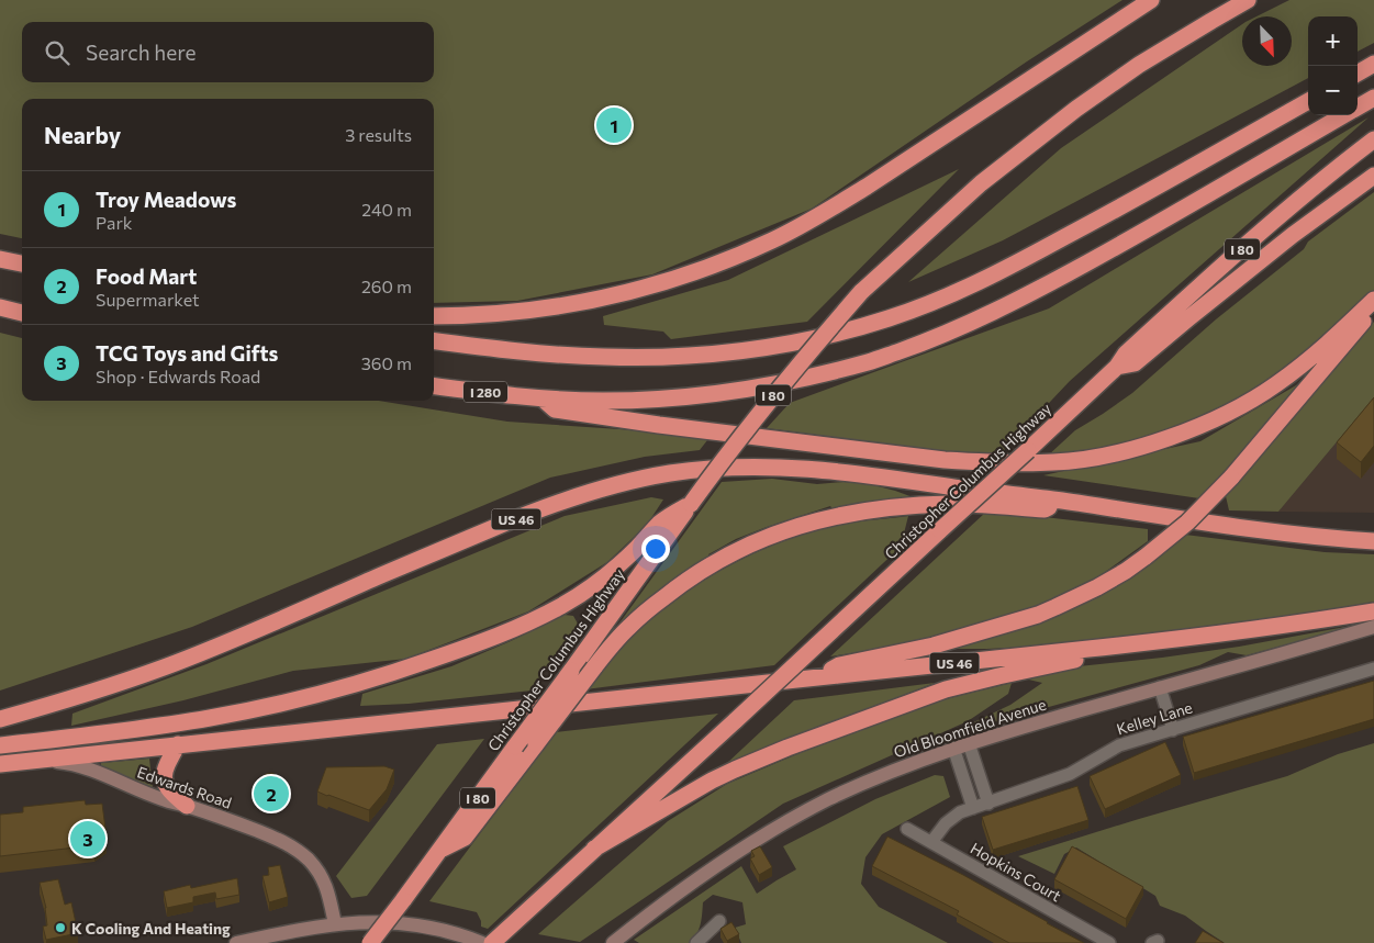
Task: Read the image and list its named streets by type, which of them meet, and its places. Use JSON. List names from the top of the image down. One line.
{"streets":{"highway":["I 80","I 280","Christopher Columbus Highway","US 46"],"street":["Kelley Lane","Old Bloomfield Avenue","Edwards Road","Hopkins Court"]},"crossings":[["US 46","Edwards Road"],["Kelley Lane","Hopkins Court"]],"places":["K Cooling And Heating"],"north":"bottom right","page":{"map_buttons":["+","−"],"search":"Search here","heading":["Nearby","3 results"],"pins":["1","2","3"],"list":[{"mark":"1","name":"Troy Meadows","note":"Park","value":"240 m"},{"mark":"2","name":"Food Mart","note":"Supermarket","value":"260 m"},{"mark":"3","name":"TCG Toys and Gifts","note":"Shop · Edwards Road","value":"360 m"}]}}
